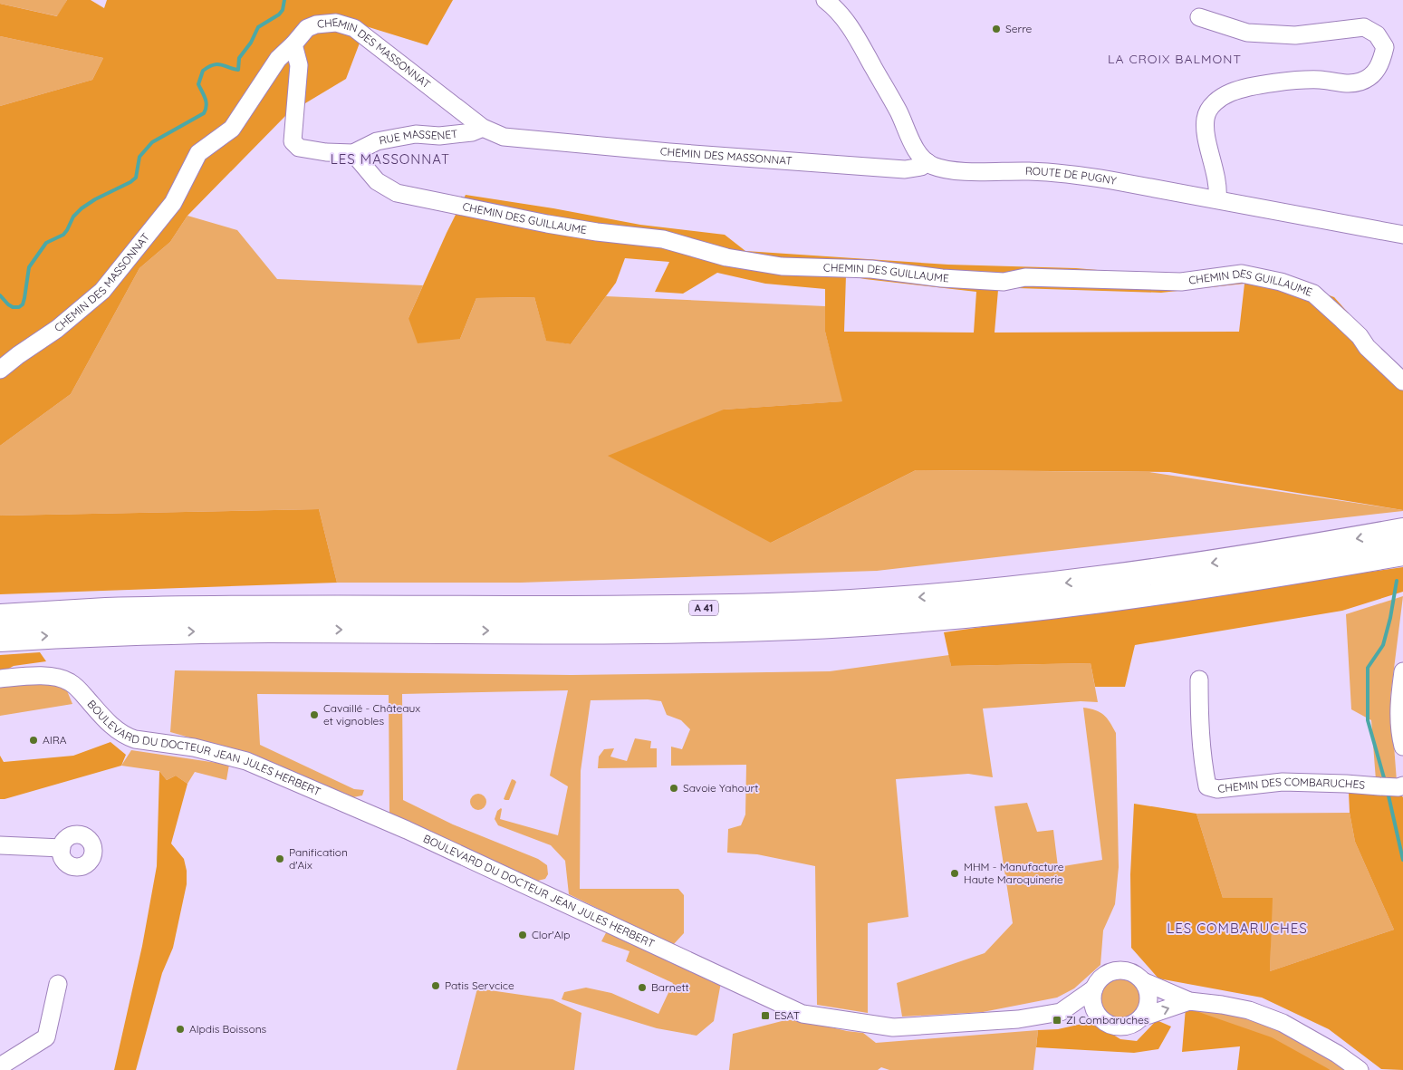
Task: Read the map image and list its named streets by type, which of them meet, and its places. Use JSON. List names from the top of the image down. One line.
{"streets":{"highway":["A 41"],"street":["CHEMIN DES MASSONNAT","RUE MASSENET","ROUTE DE PUGNY","CHEMIN DES GUILLAUME","BOULEVARD DU DOCTEUR JEAN JULES HERBERT","CHEMIN DES COMBARUCHES"]},"crossings":[["CHEMIN DES MASSONNAT","RUE MASSENET"],["CHEMIN DES MASSONNAT","ROUTE DE PUGNY"],["RUE MASSENET","CHEMIN DES GUILLAUME"]],"districts":["LA CROIX BALMONT","LES MASSONNAT","LES COMBARUCHES"],"places":{"other":["Serre","Cavaillé - Châteaux et vignobles","AIRA","Savoie Yahourt","Panification d'Aix","MHM - Manufacture Haute Maroquinerie","Clor'Alp","Patis Servcice","Barnett","Alpdis Boissons"],"transit":["ESAT","ZI Combaruches"]}}
